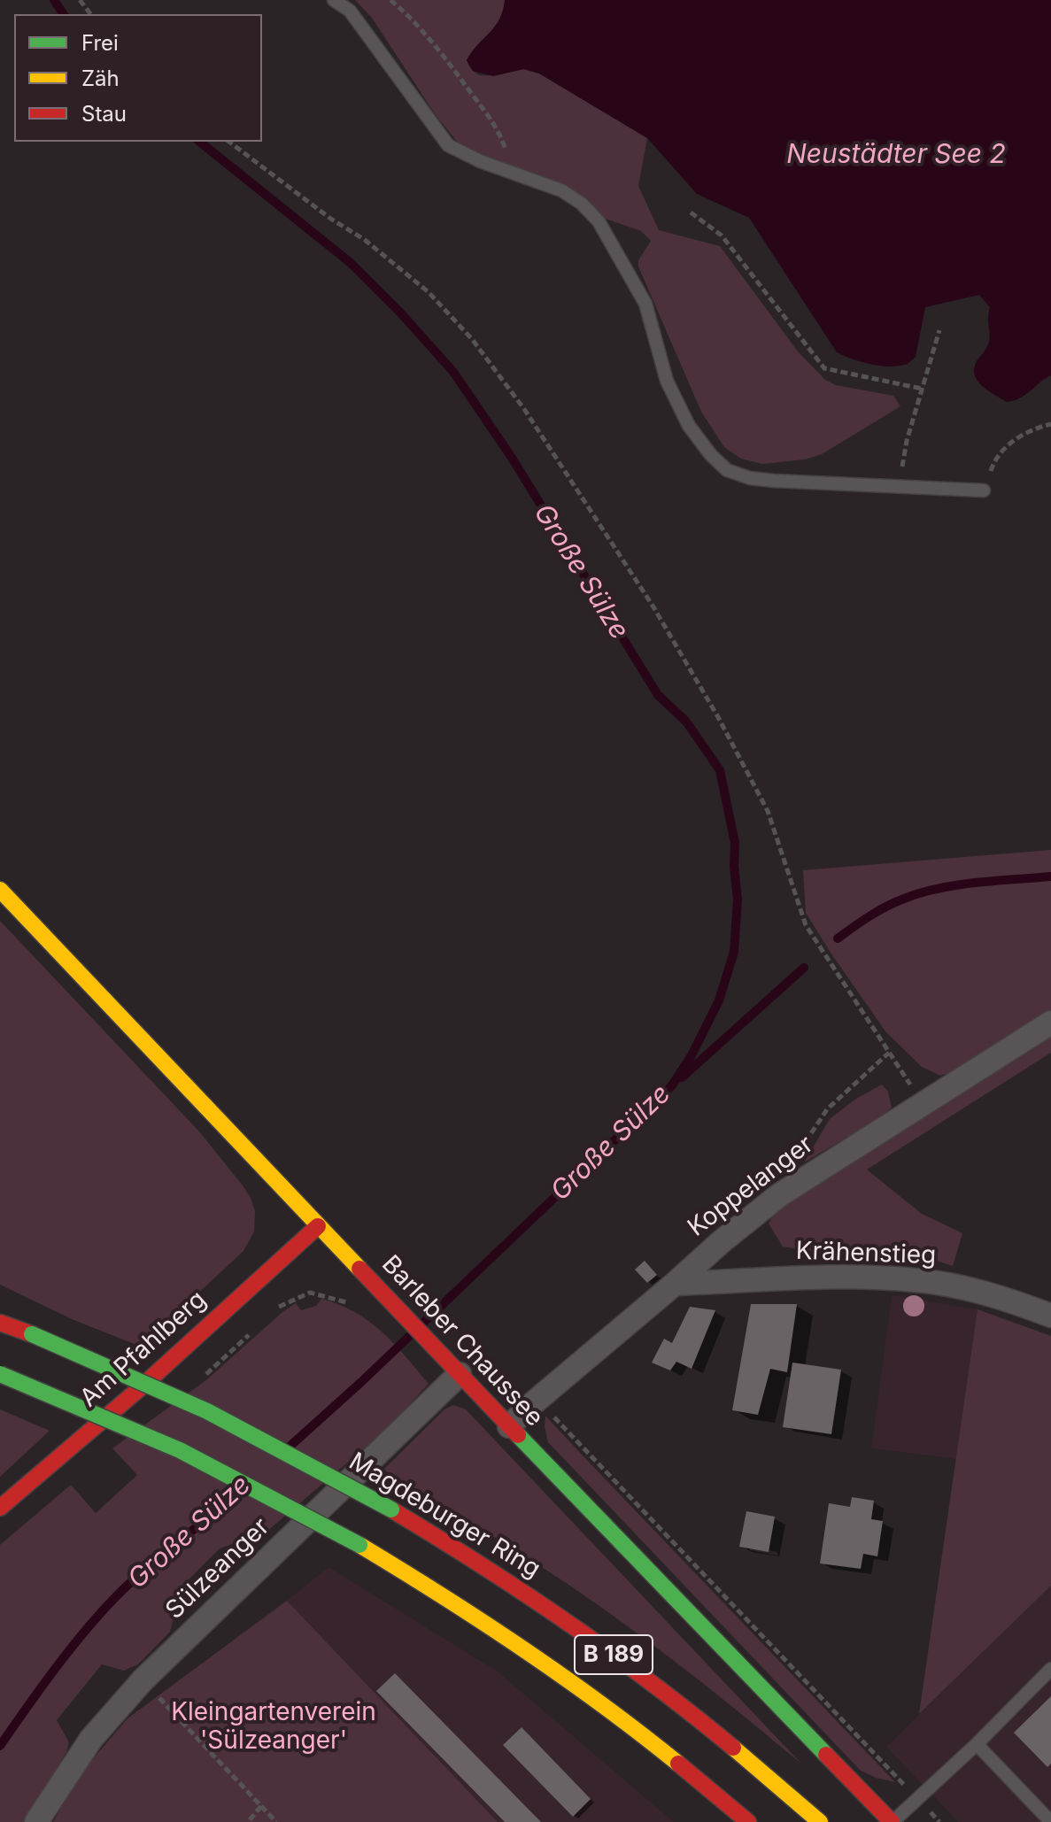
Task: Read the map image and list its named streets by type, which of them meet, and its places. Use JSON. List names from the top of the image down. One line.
{"streets":{"main road":["Barleber Chaussee","Am Pfahlberg","Magdeburger Ring","B 189"],"street":["Koppelanger","Krähenstieg","Sülzeanger"]},"crossings":[["Koppelanger","Krähenstieg"],["Koppelanger","Barleber Chaussee"],["Barleber Chaussee","Am Pfahlberg"],["Barleber Chaussee","Sülzeanger"]],"water":["Neustädter See 2","Große Sülze"],"parks":["Kleingartenverein 'Sülzeanger'"],"legend":["Frei","Zäh","Stau"]}
